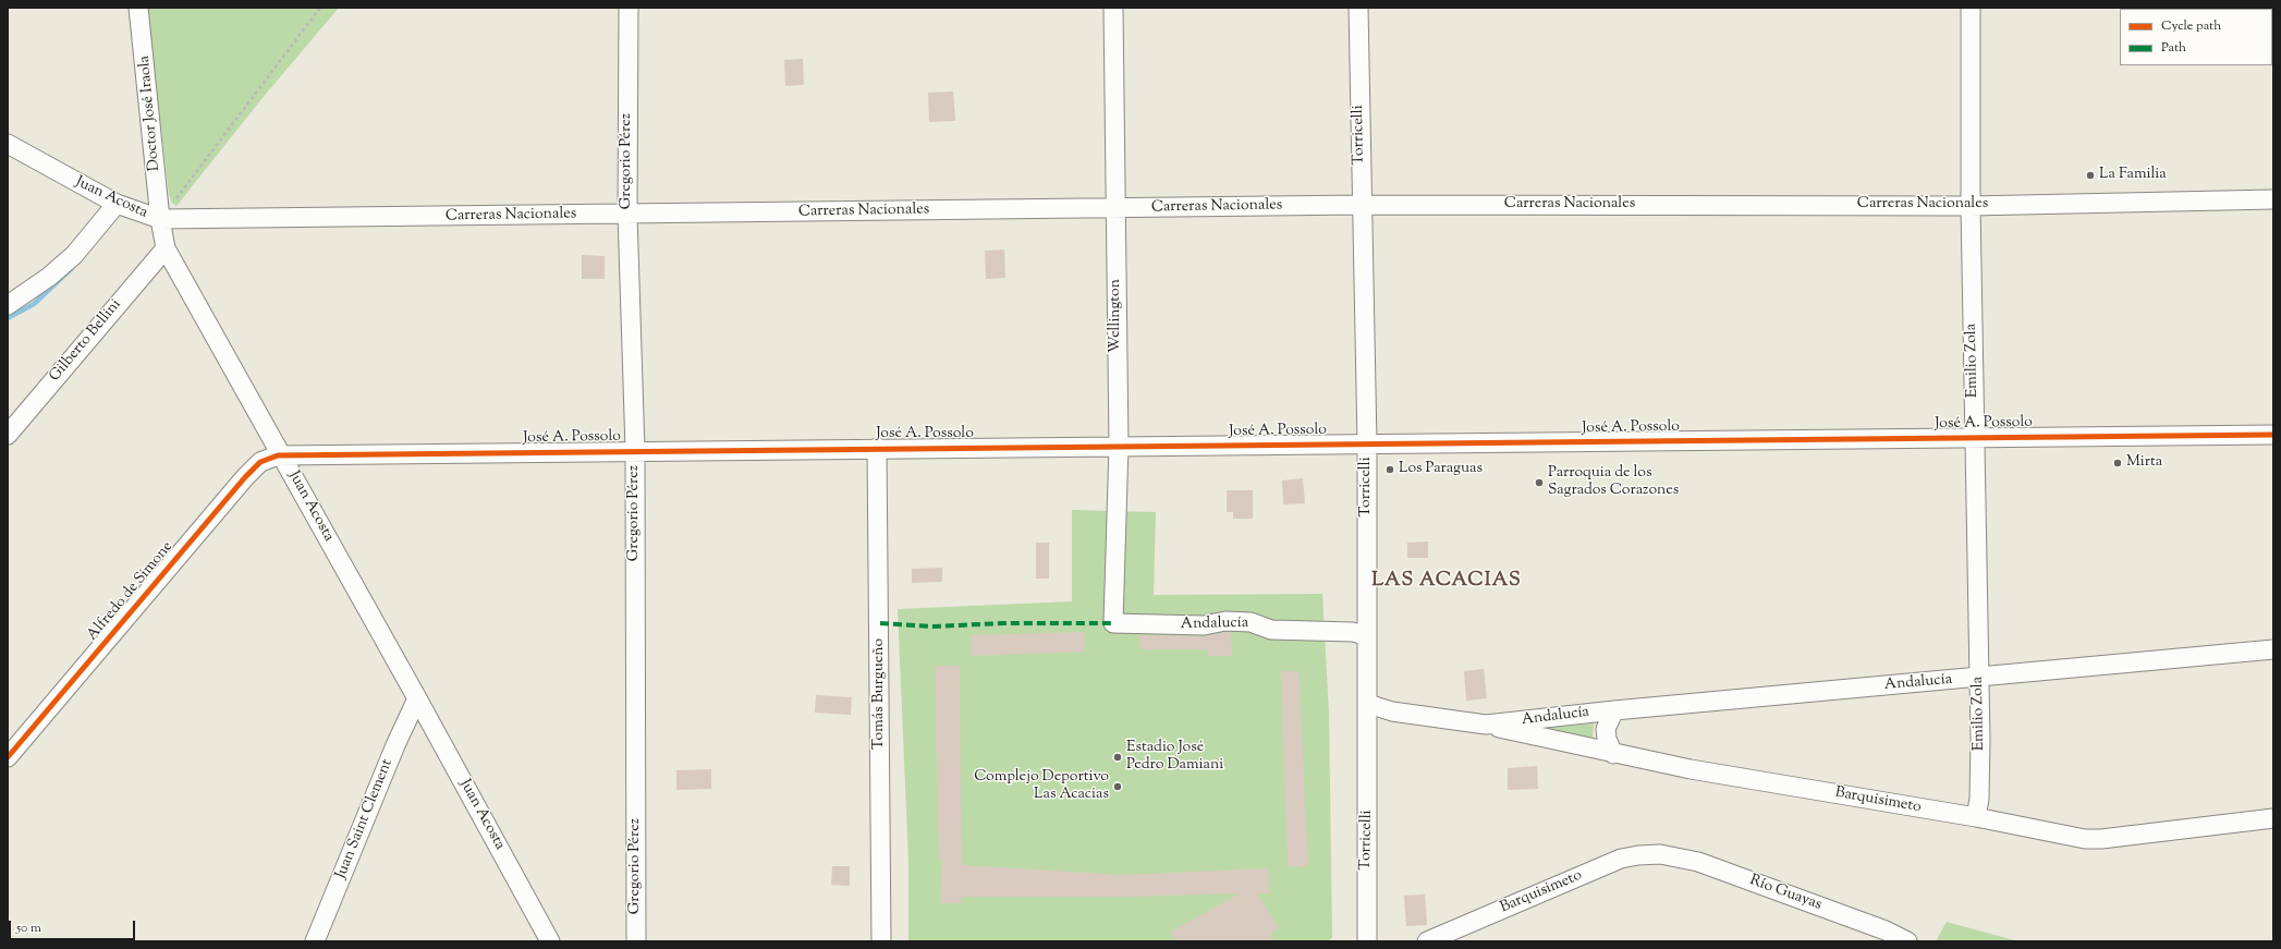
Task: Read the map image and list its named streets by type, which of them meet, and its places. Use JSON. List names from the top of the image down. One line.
{"streets":{"street":["Doctor José Iraola","Torricelli","Gregorio Pérez","Juan Acosta","Carreras Nacionales","Wellington","Gilberto Bellini","Emilio Zola","José A. Possolo","Alfredo de Simone","Andalucía","Tomás Burgueño","Barquisimeto","Juan Saint Clement","Río Guayas"]},"crossings":[["Doctor José Iraola","Juan Acosta"],["Doctor José Iraola","Carreras Nacionales"],["Torricelli","Carreras Nacionales"],["Torricelli","José A. Possolo"],["Torricelli","Andalucía"],["Gregorio Pérez","Carreras Nacionales"],["Gregorio Pérez","José A. Possolo"],["Juan Acosta","Carreras Nacionales"],["Juan Acosta","Gilberto Bellini"],["Juan Acosta","José A. Possolo"],["Juan Acosta","Alfredo de Simone"],["Juan Acosta","Juan Saint Clement"],["Carreras Nacionales","Wellington"],["Carreras Nacionales","Emilio Zola"],["Wellington","José A. Possolo"],["Wellington","Andalucía"],["Emilio Zola","José A. Possolo"],["Emilio Zola","Andalucía"],["Emilio Zola","Barquisimeto"],["José A. Possolo","Alfredo de Simone"],["José A. Possolo","Tomás Burgueño"],["Andalucía","Barquisimeto"],["Barquisimeto","Río Guayas"]],"districts":["LAS ACACIAS"],"places":["La Familia","Mirta","Los Paraguas","Parroquia de los Sagrados Corazones","Estadio José Pedro Damiani","Complejo Deportivo Las Acacias"],"legend":["Cycle path","Path"],"scale_bar":"50 m"}
